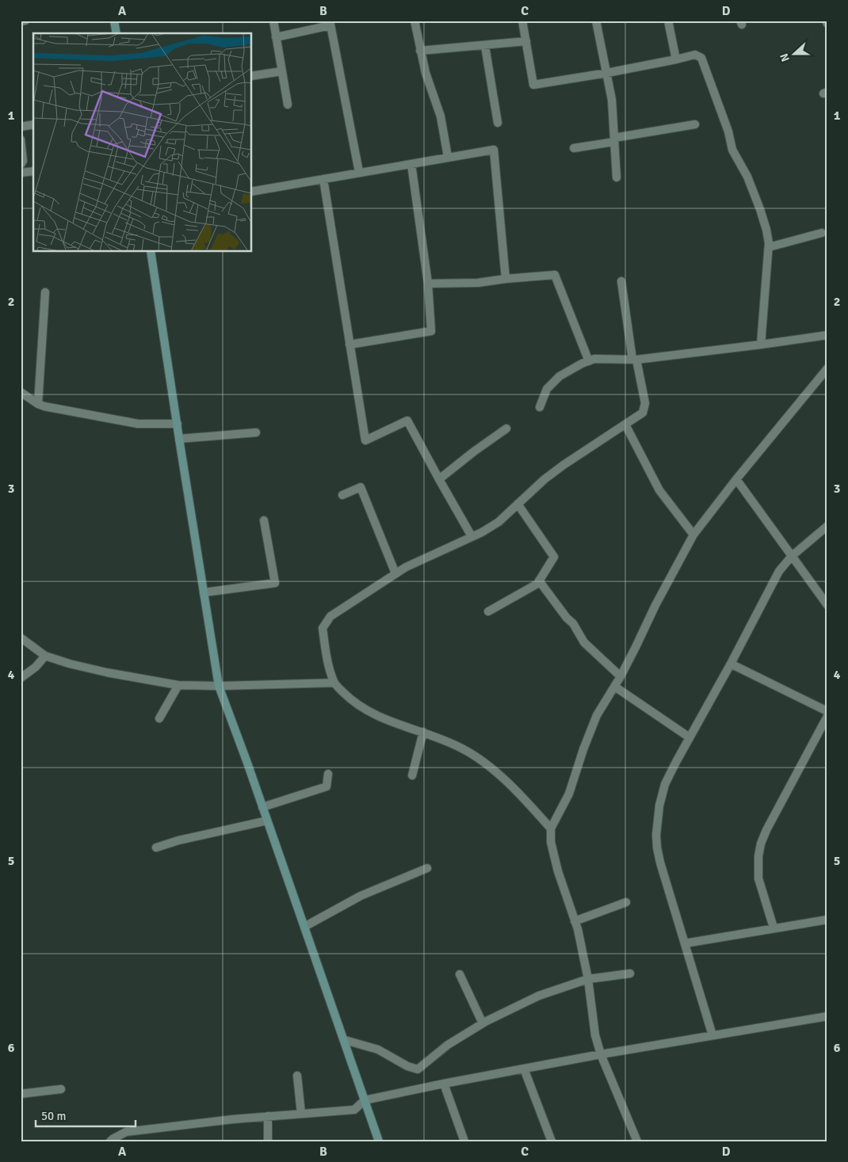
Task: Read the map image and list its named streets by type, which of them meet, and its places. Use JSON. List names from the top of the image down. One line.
{"scale_bar":"50 m","north":"left","grid":{"columns":["A","B","C","D"],"rows":["1","2","3","4","5","6"]}}
